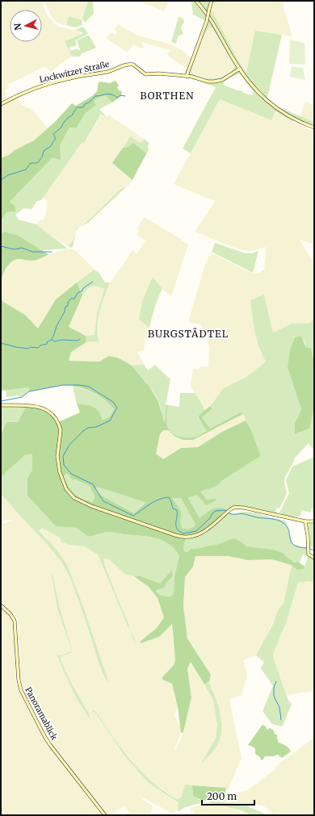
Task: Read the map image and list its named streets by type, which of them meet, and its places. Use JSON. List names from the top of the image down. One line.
{"streets":{"street":["Lockwitzer Straße","Panoramablick"]},"districts":["BORTHEN","BURGSTÄDTEL"],"scale_bar":"200 m","north":"left"}
